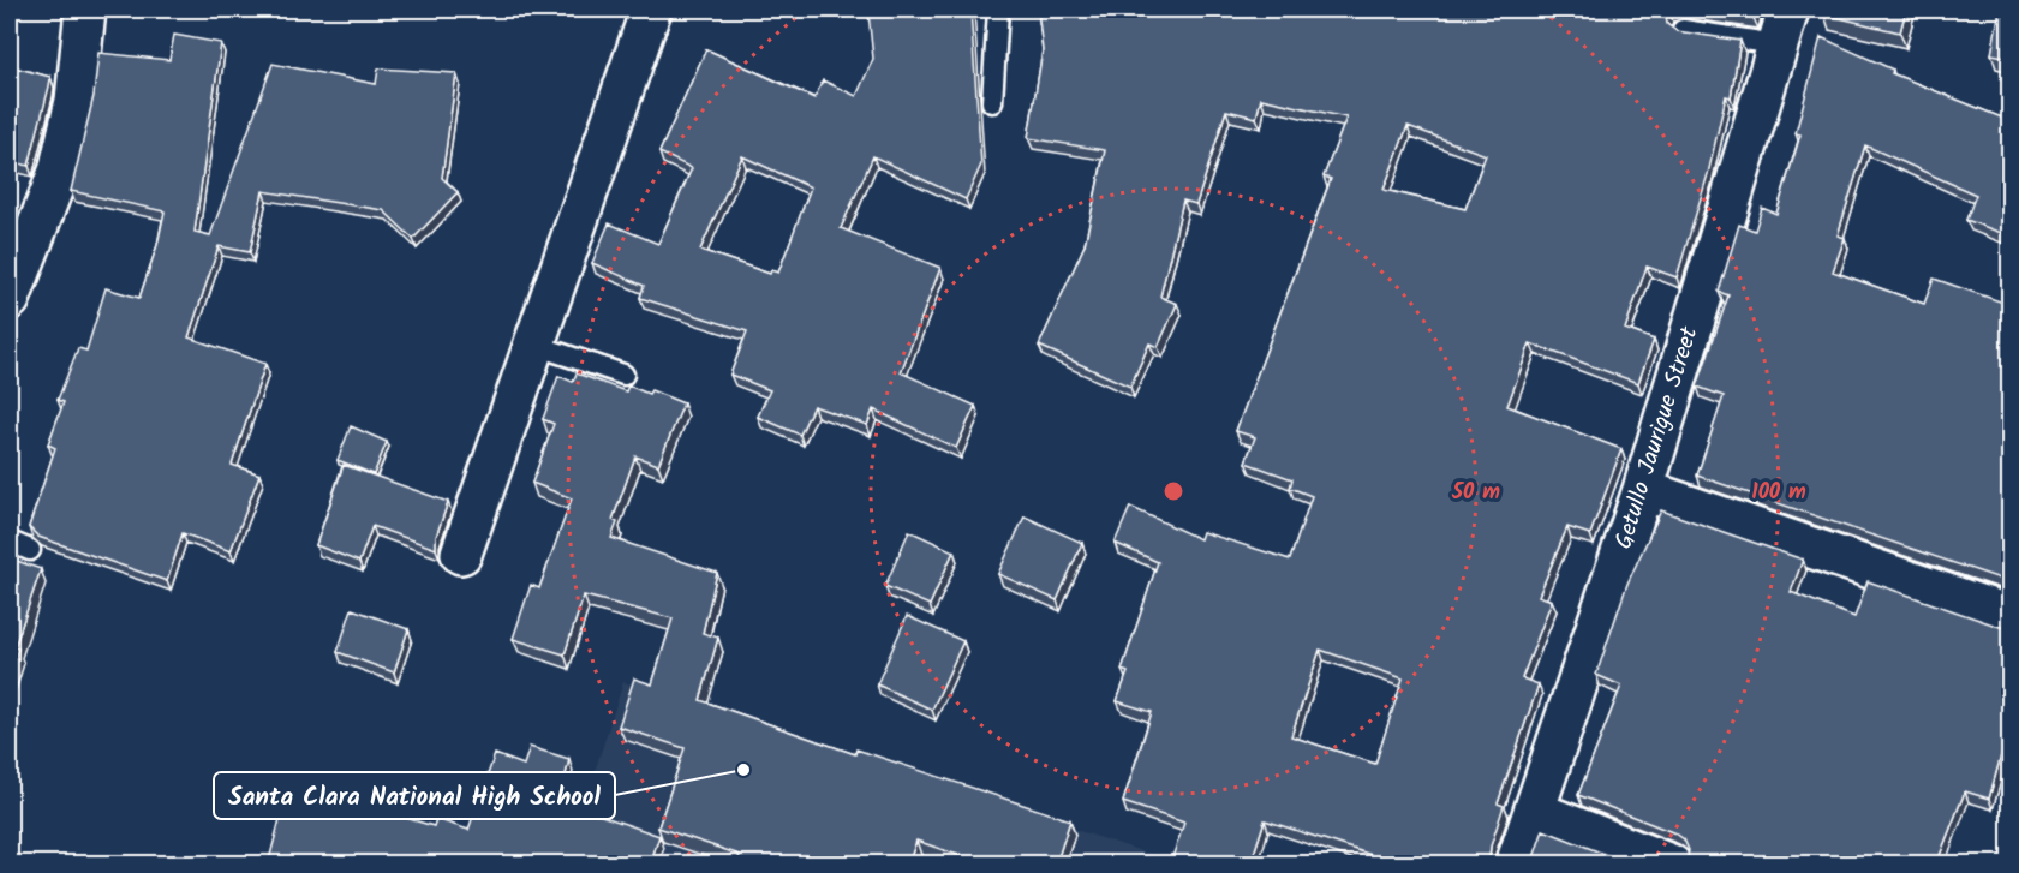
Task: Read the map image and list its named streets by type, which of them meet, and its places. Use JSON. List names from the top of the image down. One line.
{"streets":{"street":["Getullo Jaurigue Street"]},"places":["Santa Clara National High School"],"rings":["50 m","100 m"]}
